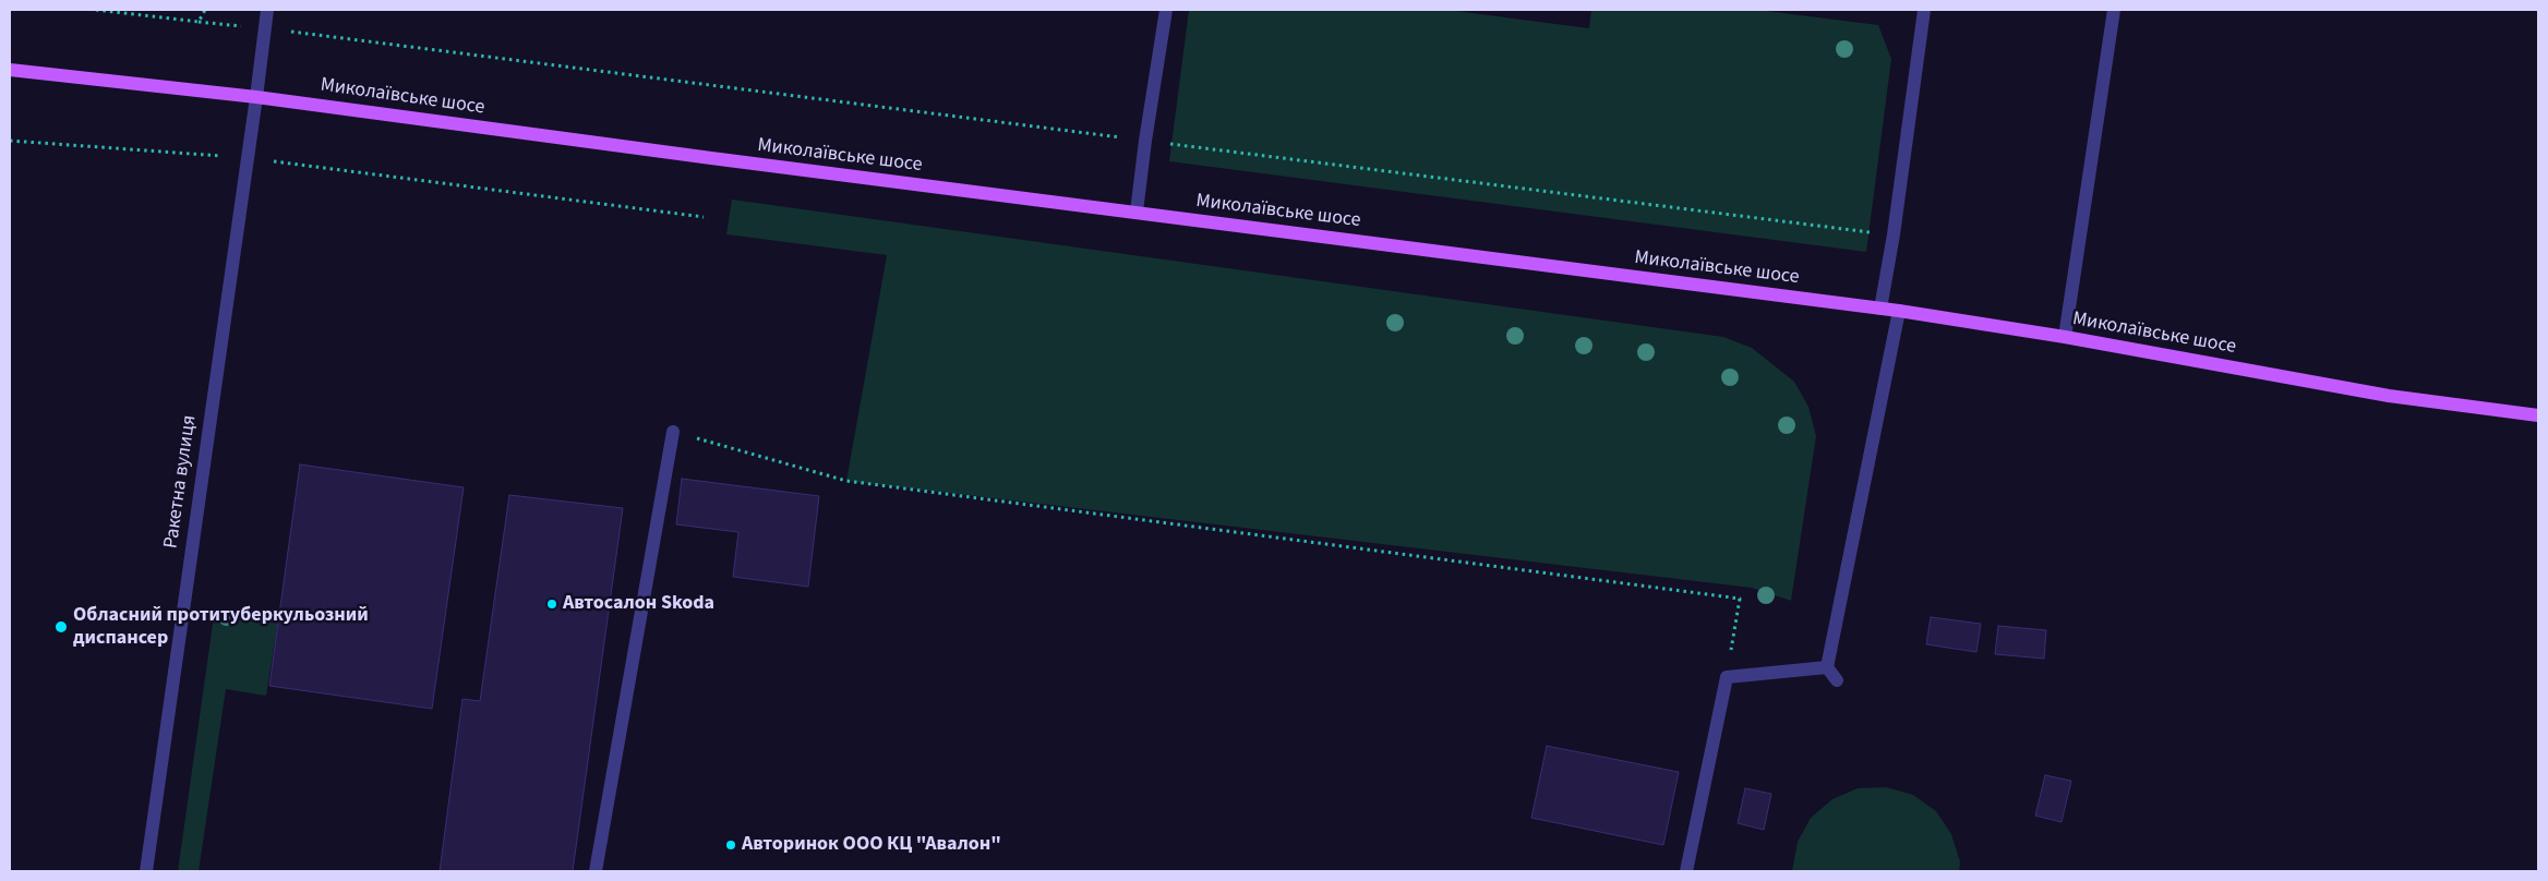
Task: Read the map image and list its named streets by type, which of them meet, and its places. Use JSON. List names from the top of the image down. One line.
{"streets":{"main road":["Миколаївське шосе"],"street":["Ракетна вулиця"]},"crossings":[["Миколаївське шосе","Ракетна вулиця"]],"places":["Автосалон Skoda","Обласний протитуберкульозний диспансер","Авторинок ООО КЦ \"Авалон\""]}
